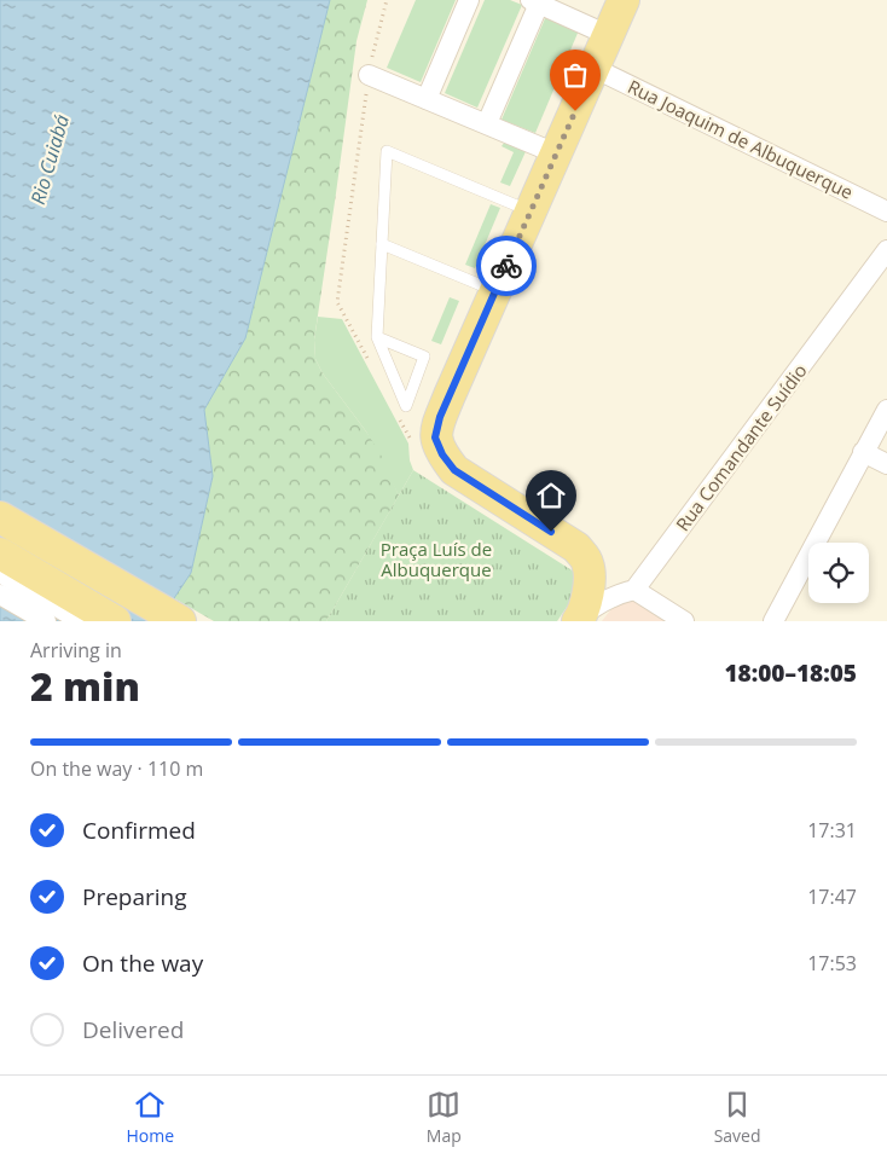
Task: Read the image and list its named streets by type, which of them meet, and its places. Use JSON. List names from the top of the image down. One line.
{"streets":{"street":["Rua Joaquim de Albuquerque","Rua Comandante Suídio"]},"water":["Rio Cuiabá"],"parks":["Praça Luís de Albuquerque"],"page":{"heading":["2 min","Arriving in","18:00–18:05"],"bar":"On the way · 110 m","list":[["Confirmed","17:31"],["Preparing","17:47"],["On the way","17:53"],"Delivered"],"tabs":["Home","Map","Saved"]}}
